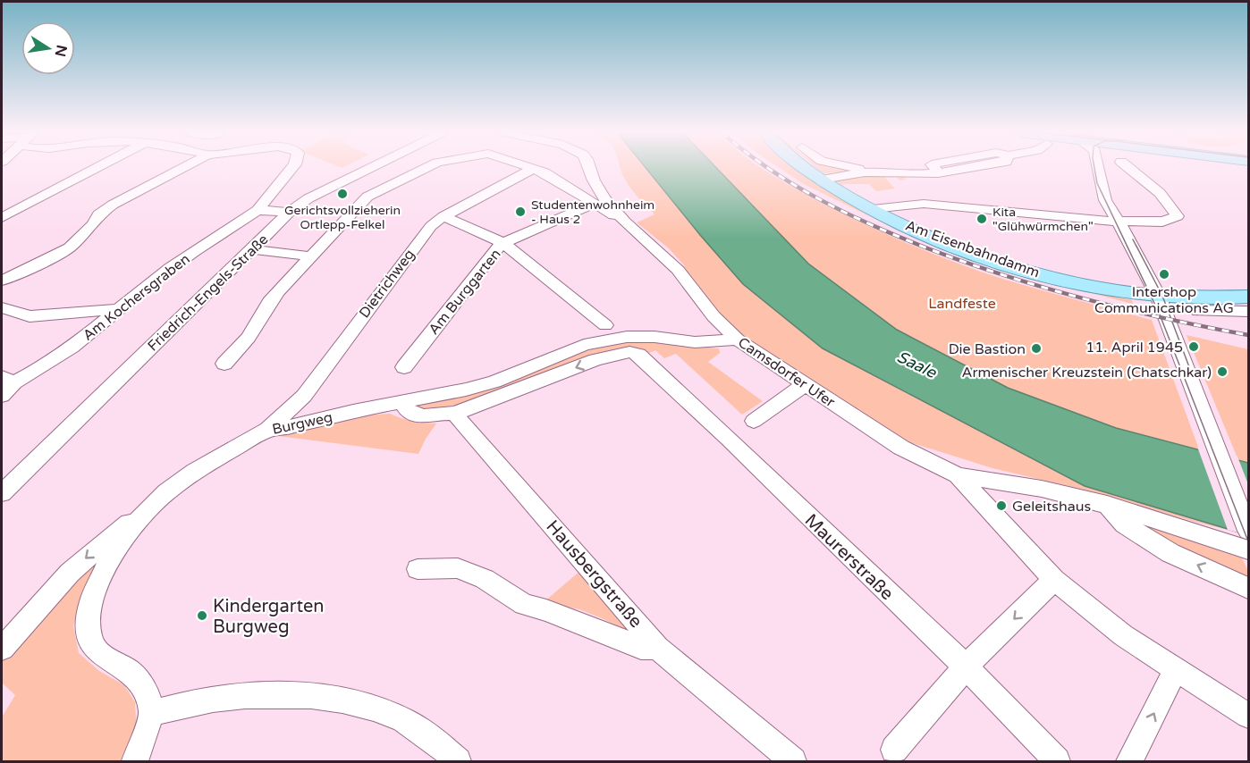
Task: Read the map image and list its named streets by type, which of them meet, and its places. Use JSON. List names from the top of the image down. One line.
{"streets":{"main road":["Am Eisenbahndamm"],"street":["Dietrichweg","Am Burggarten","Friedrich-Engels-Straße","Am Kochersgraben","Camsdorfer Ufer","Burgweg","Maurerstraße","Hausbergstraße"]},"crossings":[["Dietrichweg","Burgweg"],["Camsdorfer Ufer","Burgweg"],["Maurerstraße","Hausbergstraße"]],"water":["Saale"],"parks":["Landfeste"],"places":["Gerichtsvollzieherin Ortlepp-Felkel","Studentenwohnheim - Haus 2","Kita \"Glühwürmchen\"","Intershop Communications AG","11. April 1945","Die Bastion","Armenischer Kreuzstein (Chatschkar)","Geleitshaus","Kindergarten Burgweg"],"north":"right"}
